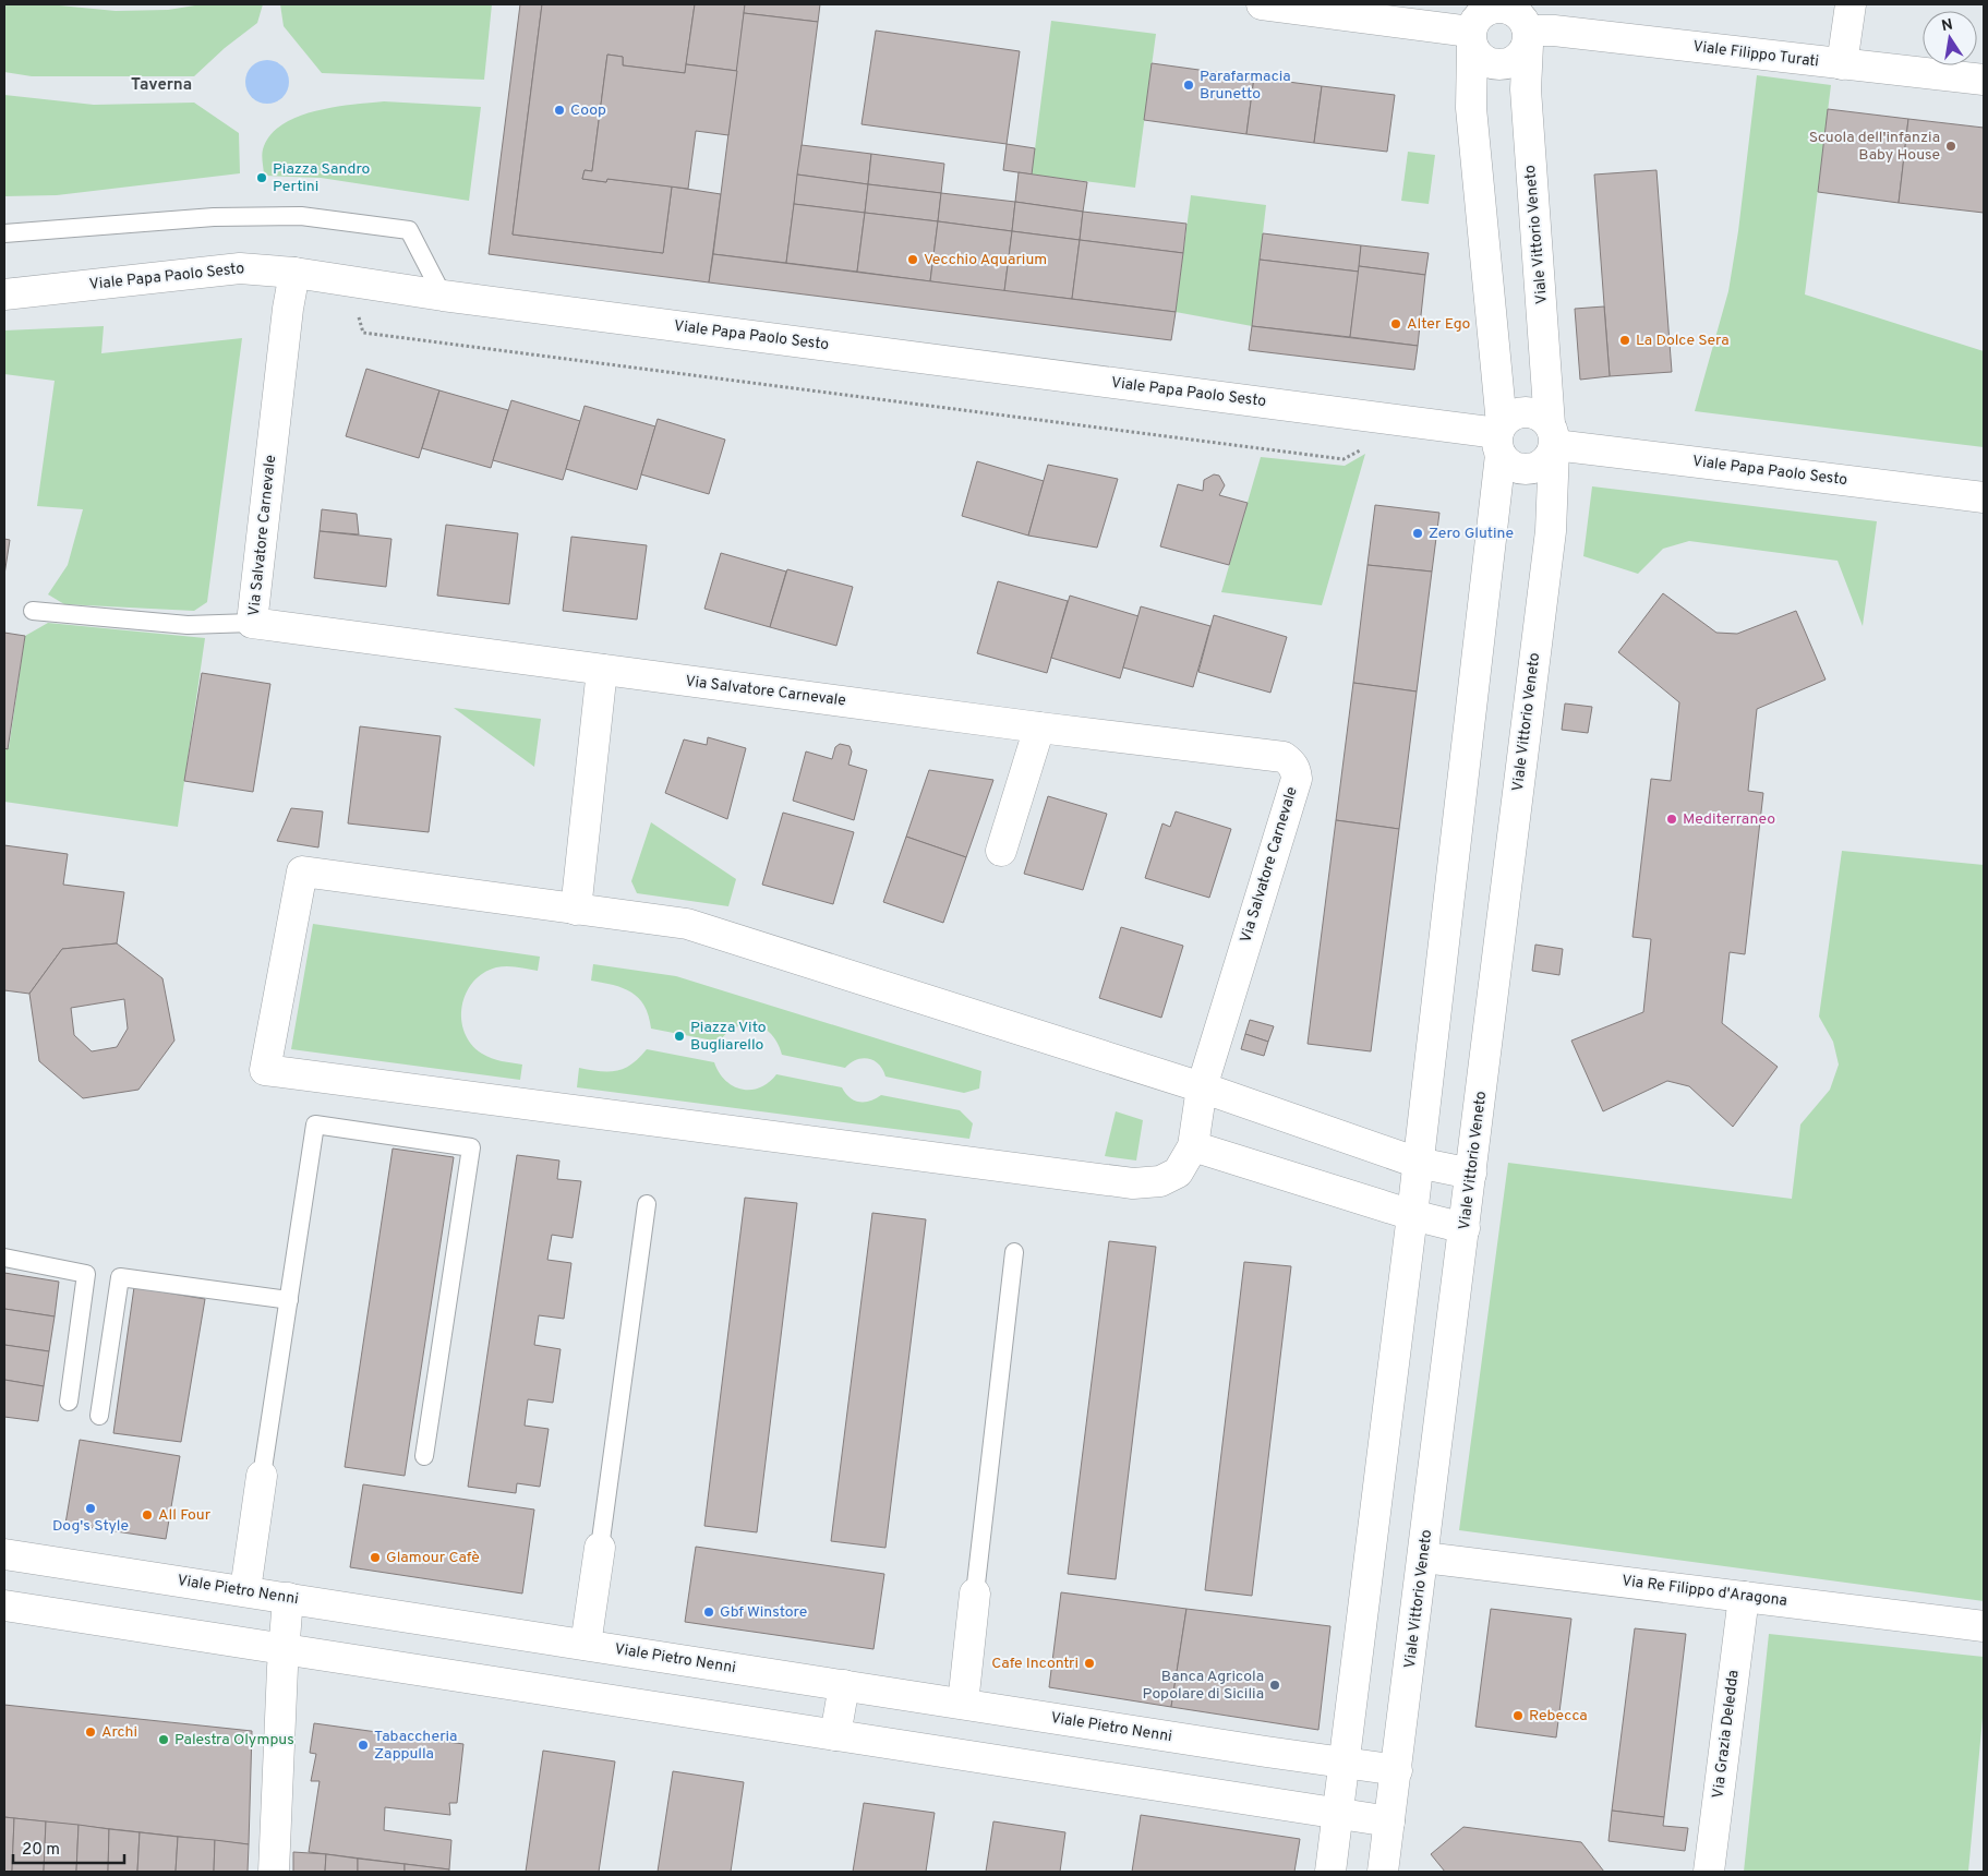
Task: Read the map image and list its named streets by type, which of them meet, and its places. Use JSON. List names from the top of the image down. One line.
{"streets":{"street":["Viale Filippo Turati","Viale Vittorio Veneto","Viale Papa Paolo Sesto","Via Salvatore Carnevale","Viale Pietro Nenni","Via Re Filippo d'Aragona","Via Grazia Deledda"]},"crossings":[["Viale Filippo Turati","Viale Vittorio Veneto"],["Viale Vittorio Veneto","Viale Papa Paolo Sesto"],["Viale Vittorio Veneto","Viale Pietro Nenni"],["Viale Vittorio Veneto","Via Re Filippo d'Aragona"],["Viale Papa Paolo Sesto","Via Salvatore Carnevale"],["Via Re Filippo d'Aragona","Via Grazia Deledda"]],"districts":["Taverna"],"places":["Parafarmacia Brunetto","Coop","Scuola dell'infanzia Baby House","Piazza Sandro Pertini","Vecchio Aquarium","Alter Ego","La Dolce Sera","Zero Glutine","Mediterraneo","Piazza Vito Bugliarello","Dog's Style","All Four","Glamour Cafè","Gbf Winstore","Cafe Incontri","Banca Agricola Popolare di Sicilia","Rebecca","Archi","Palestra Olympus","Tabaccheria Zappulla"],"scale_bar":"20 m","north":"top"}
